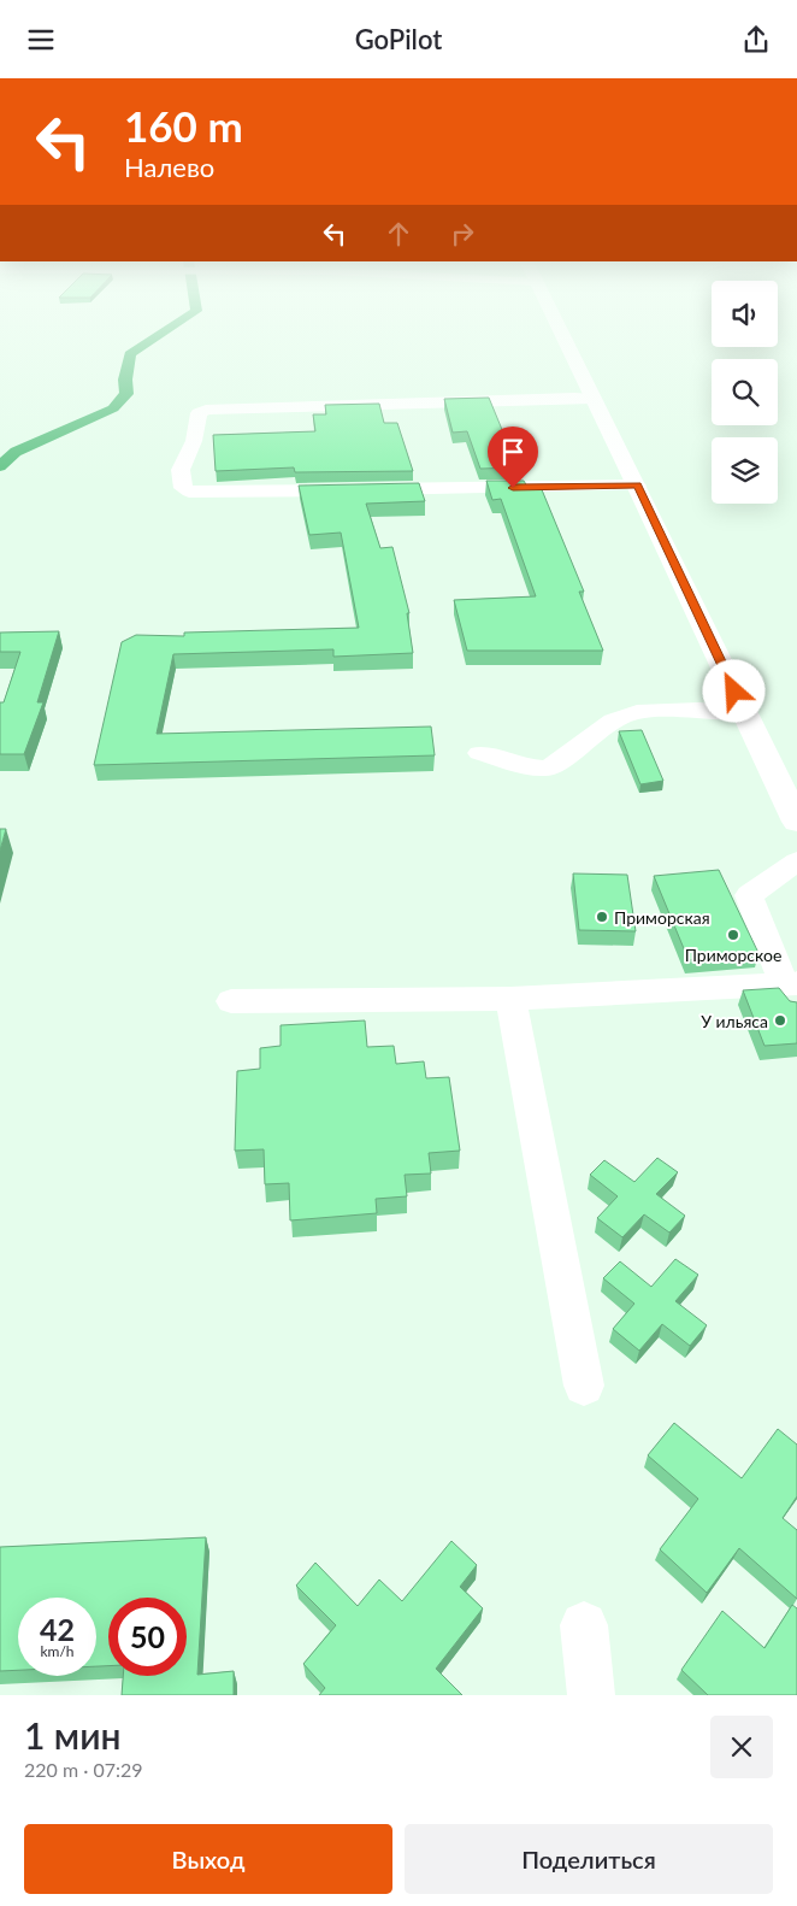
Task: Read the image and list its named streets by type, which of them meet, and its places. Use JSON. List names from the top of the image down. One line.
{"places":["Приморская","Приморское","У ильяса"],"page":{"header":"GoPilot","turn":["160 m","Налево"],"speed":"42 km/h","limit":"50","heading":["1 мин","220 m · 07:29"],"buttons":["Выход","Поделиться"]}}
